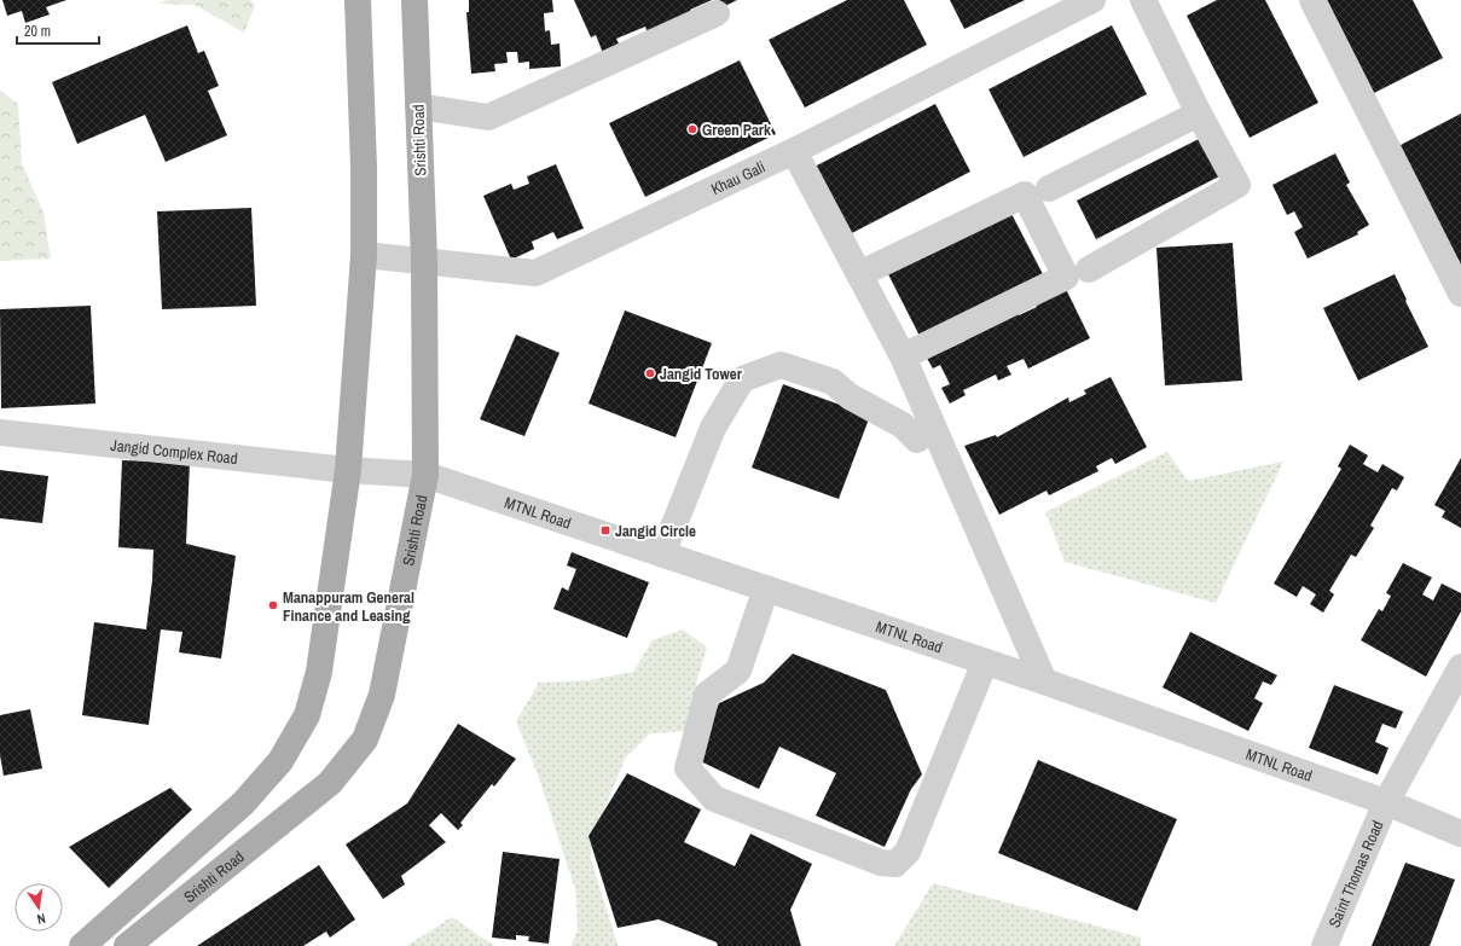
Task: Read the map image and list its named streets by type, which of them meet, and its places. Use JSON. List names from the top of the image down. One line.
{"streets":{"main road":["Srishti Road"],"street":["Khau Gali","Jangid Complex Road","MTNL Road","Saint Thomas Road"]},"crossings":[["Srishti Road","Khau Gali"],["Srishti Road","MTNL Road"],["Jangid Complex Road","MTNL Road"],["MTNL Road","Saint Thomas Road"]],"places":{"other":["Green Park","Jangid Tower","Manappuram General Finance and Leasing"],"transit":["Jangid Circle"]},"scale_bar":"20 m","north":"bottom"}
